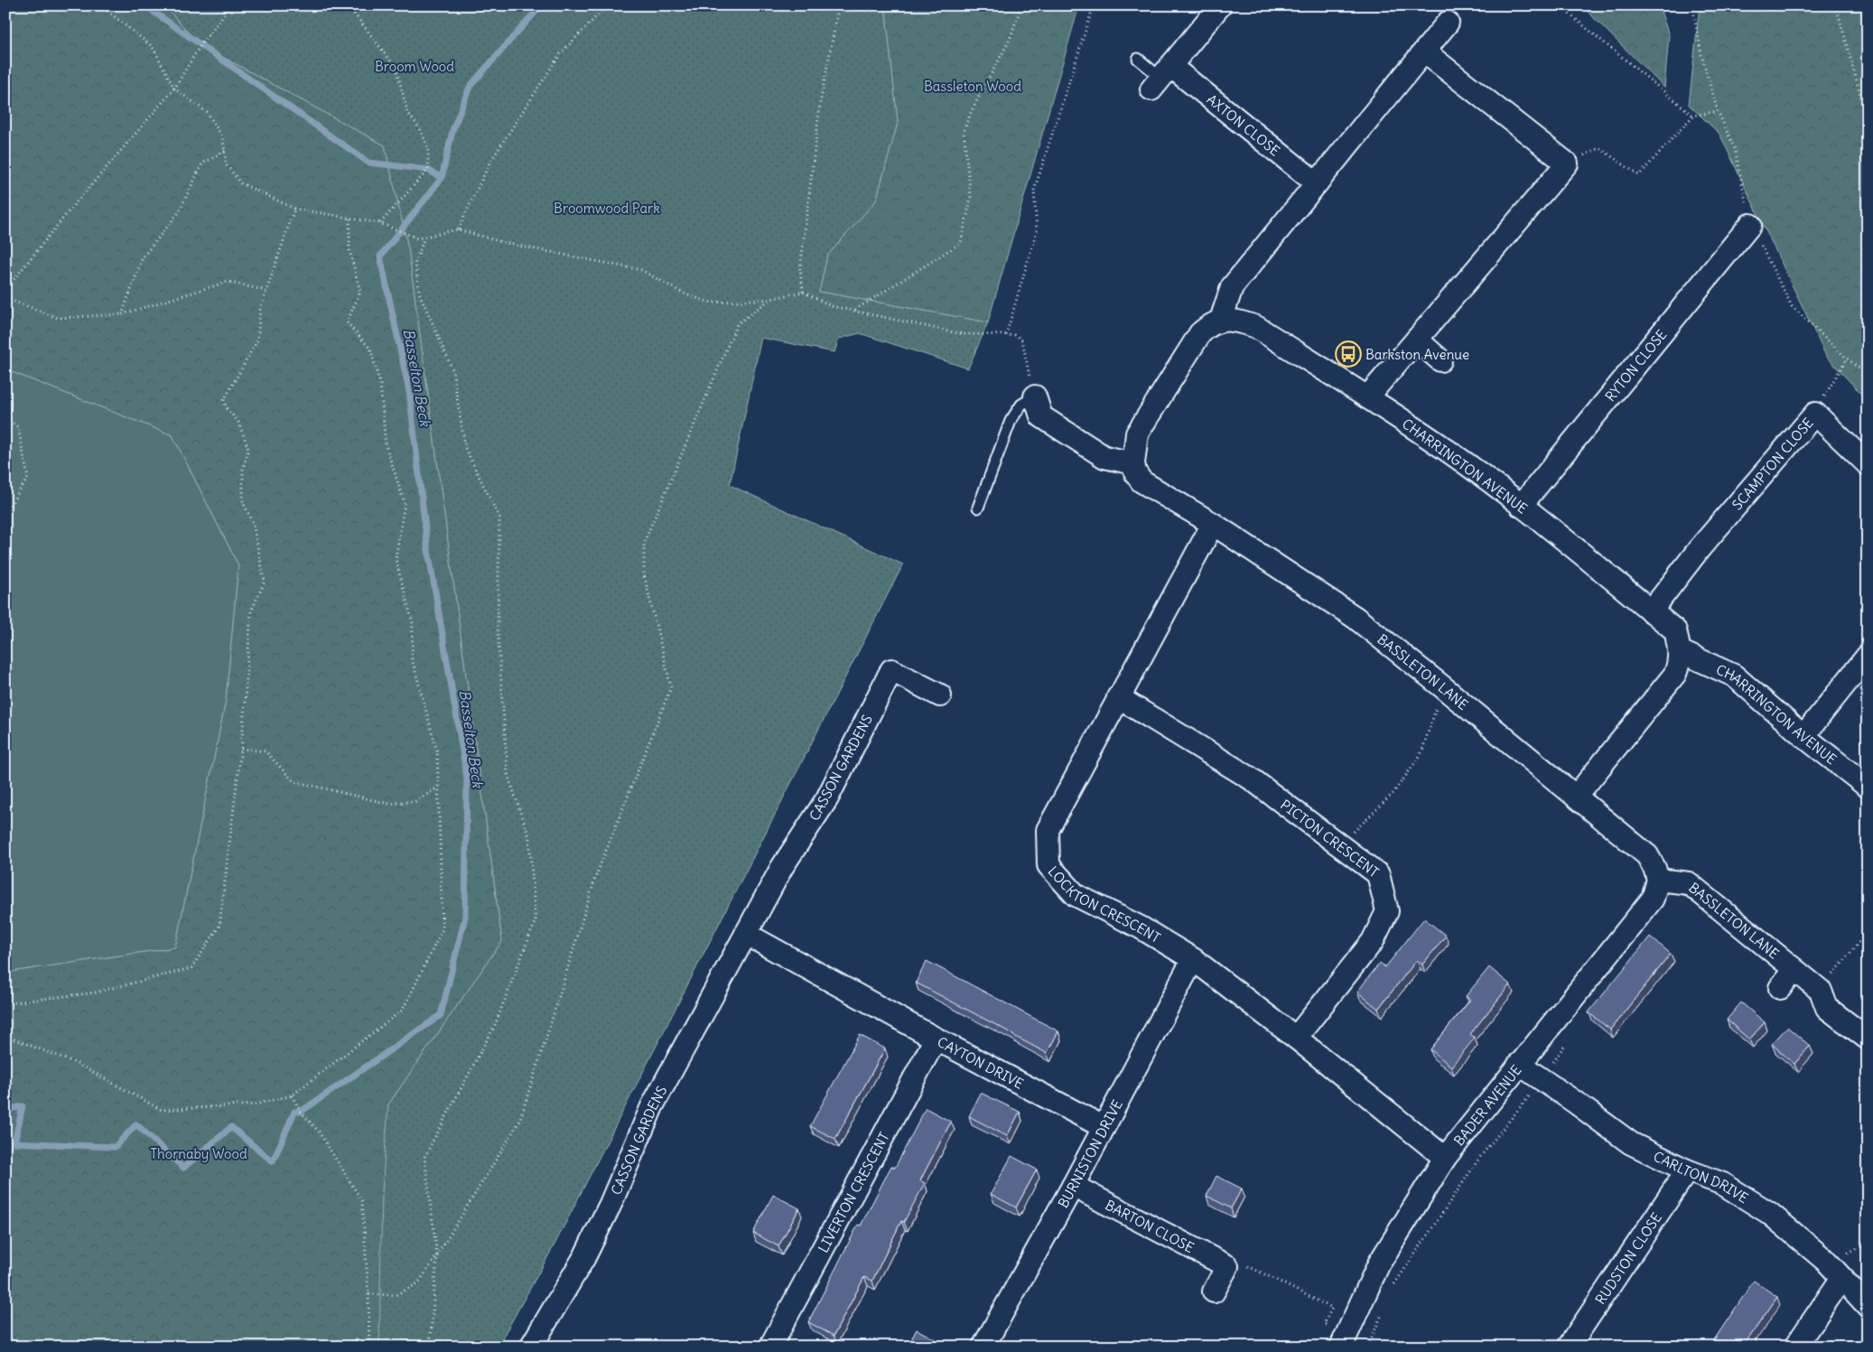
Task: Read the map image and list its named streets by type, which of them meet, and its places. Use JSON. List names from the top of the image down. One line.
{"streets":{"street":["AXTON CLOSE","RYTON CLOSE","SCAMPTON CLOSE","CHARRINGTON AVENUE","BASSLETON LANE","CASSON GARDENS","PICTON CRESCENT","LOCKTON CRESCENT","CAYTON DRIVE","BADER AVENUE","BURNISTON DRIVE","CARLTON DRIVE","LIVERTON CRESCENT","BARTON CLOSE","RUDSTON CLOSE"]},"crossings":[["RYTON CLOSE","CHARRINGTON AVENUE"],["SCAMPTON CLOSE","CHARRINGTON AVENUE"],["CHARRINGTON AVENUE","BASSLETON LANE"],["BASSLETON LANE","LOCKTON CRESCENT"],["BASSLETON LANE","BADER AVENUE"],["CASSON GARDENS","CAYTON DRIVE"],["PICTON CRESCENT","LOCKTON CRESCENT"],["LOCKTON CRESCENT","BADER AVENUE"],["LOCKTON CRESCENT","BURNISTON DRIVE"],["CAYTON DRIVE","BURNISTON DRIVE"],["CAYTON DRIVE","LIVERTON CRESCENT"],["BADER AVENUE","CARLTON DRIVE"],["BURNISTON DRIVE","BARTON CLOSE"],["CARLTON DRIVE","RUDSTON CLOSE"]],"water":["Basselton Beck"],"parks":["Broom Wood","Bassleton Wood","Broomwood Park","Thornaby Wood"],"places":{"bus stop":["Barkston Avenue"]}}
